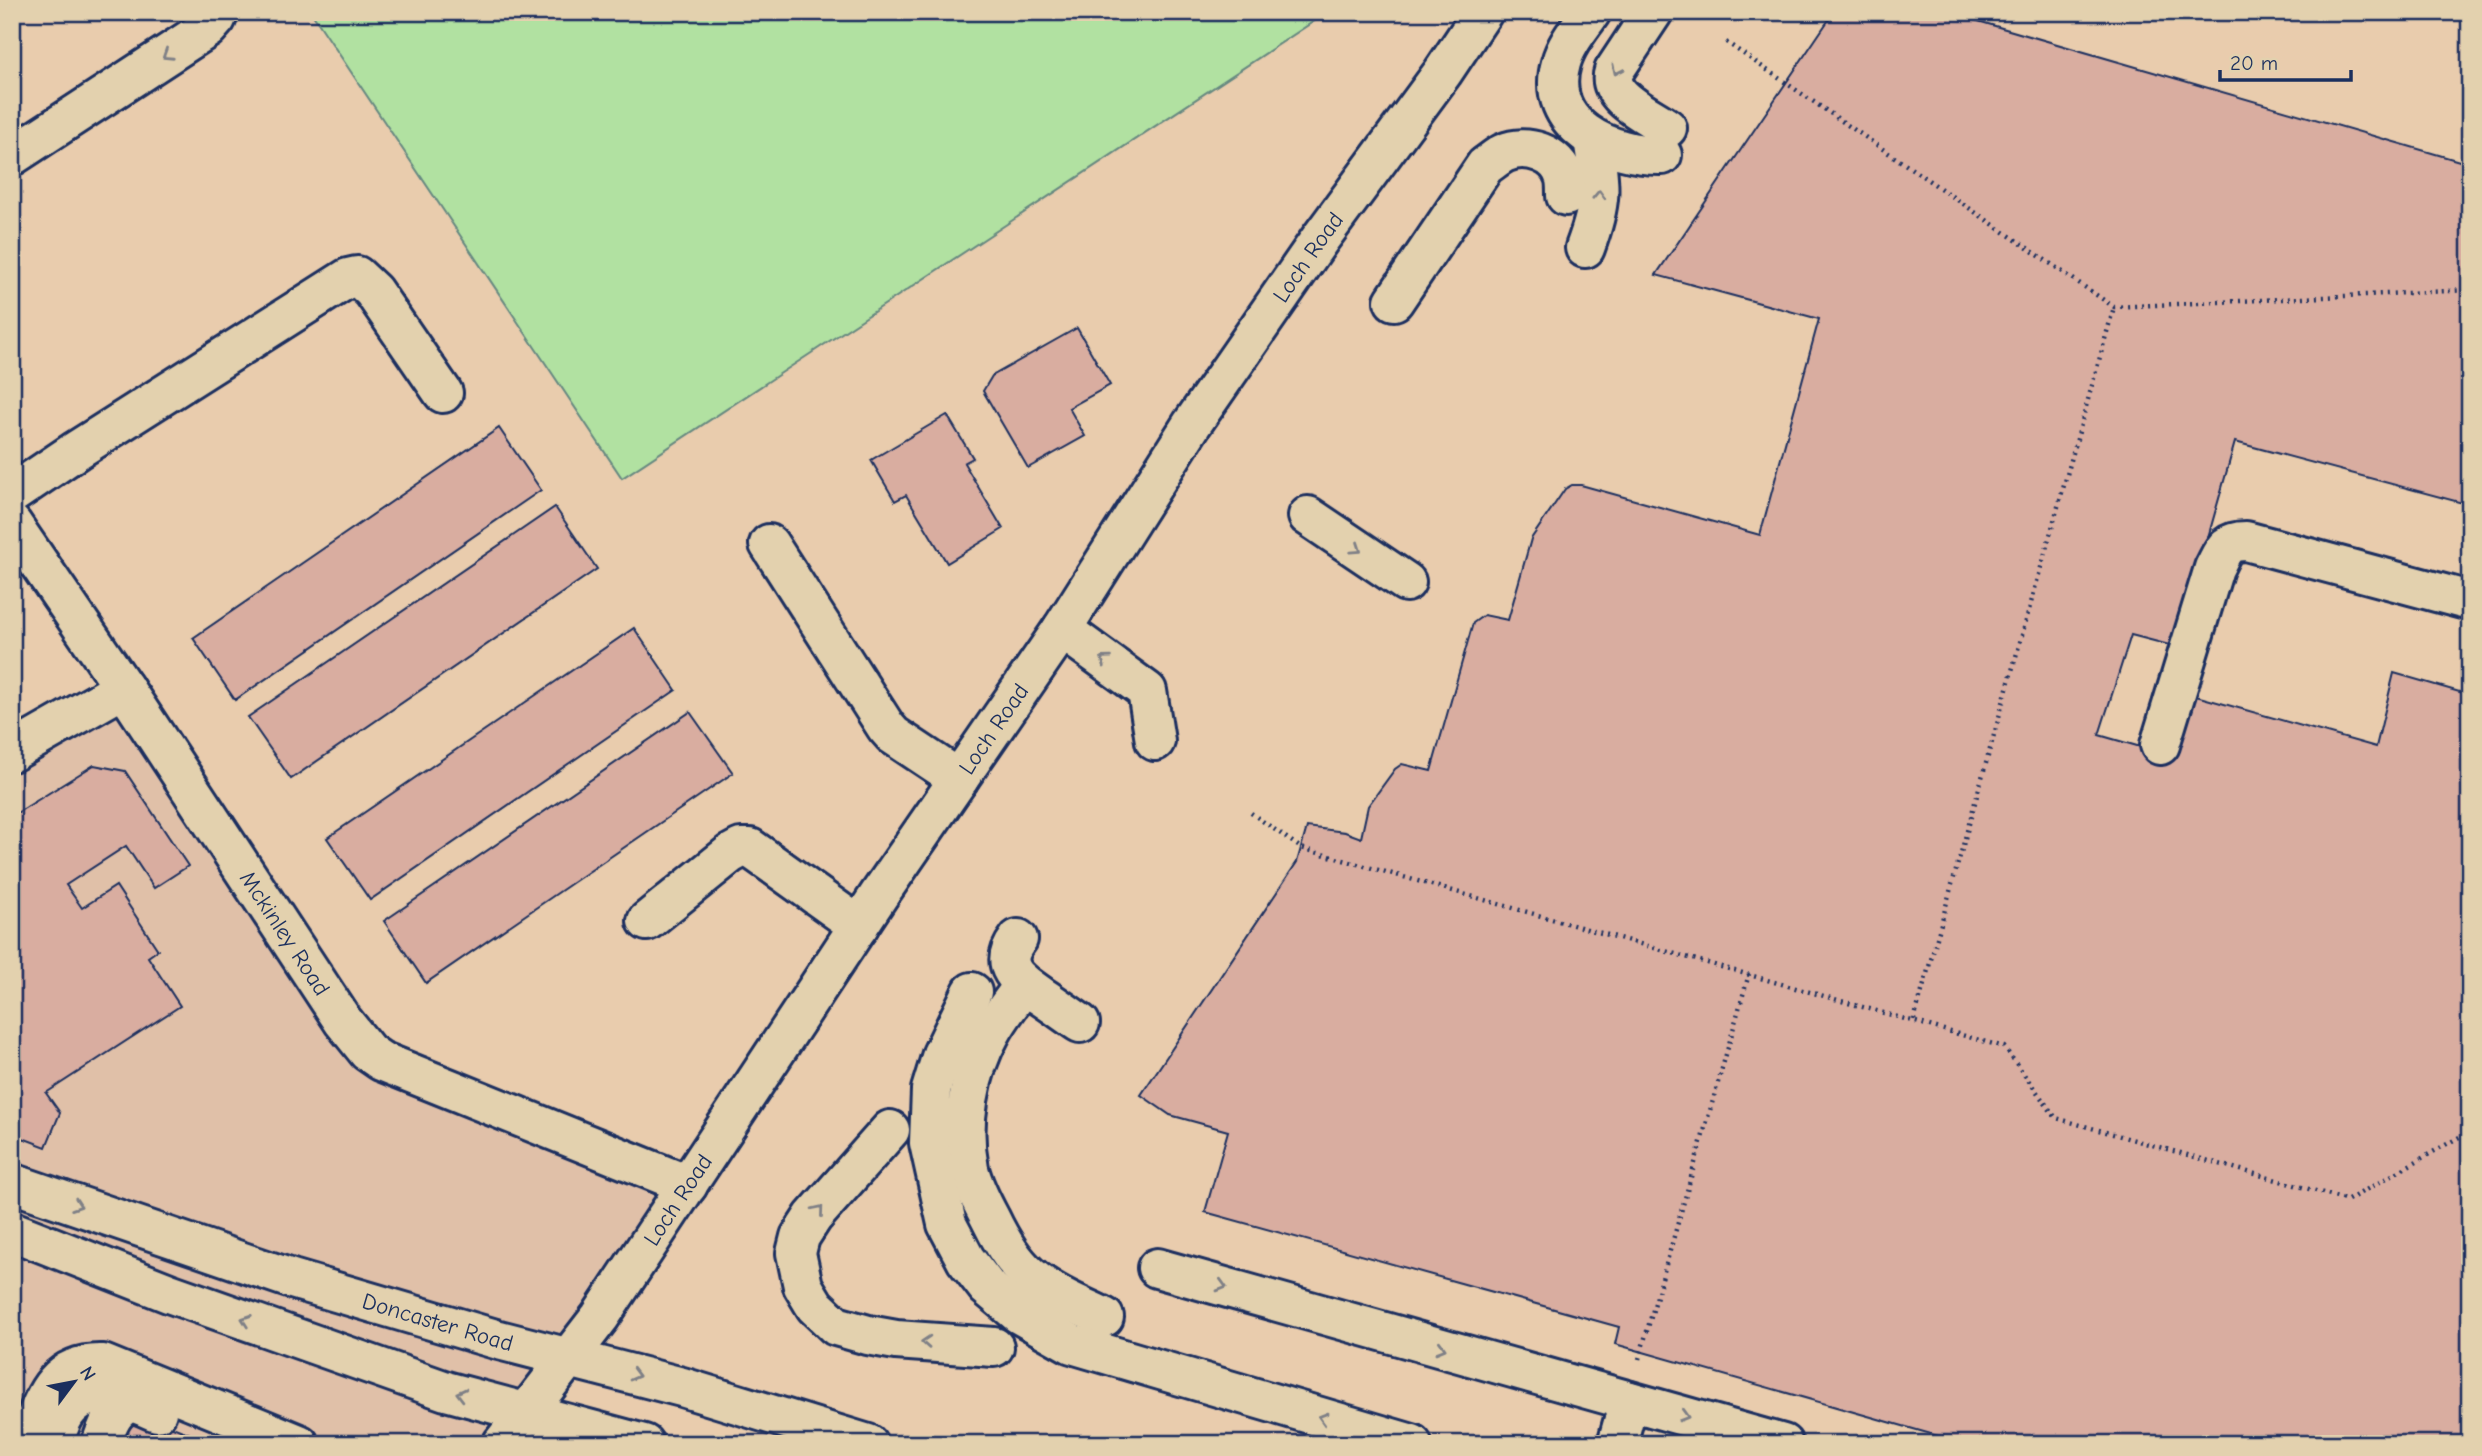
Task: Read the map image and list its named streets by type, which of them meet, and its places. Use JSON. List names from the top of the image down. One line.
{"streets":{"street":["Loch Road","Mckinley Road","Doncaster Road"]},"crossings":[["Loch Road","Mckinley Road"],["Loch Road","Doncaster Road"]],"scale_bar":"20 m","north":"top right"}
